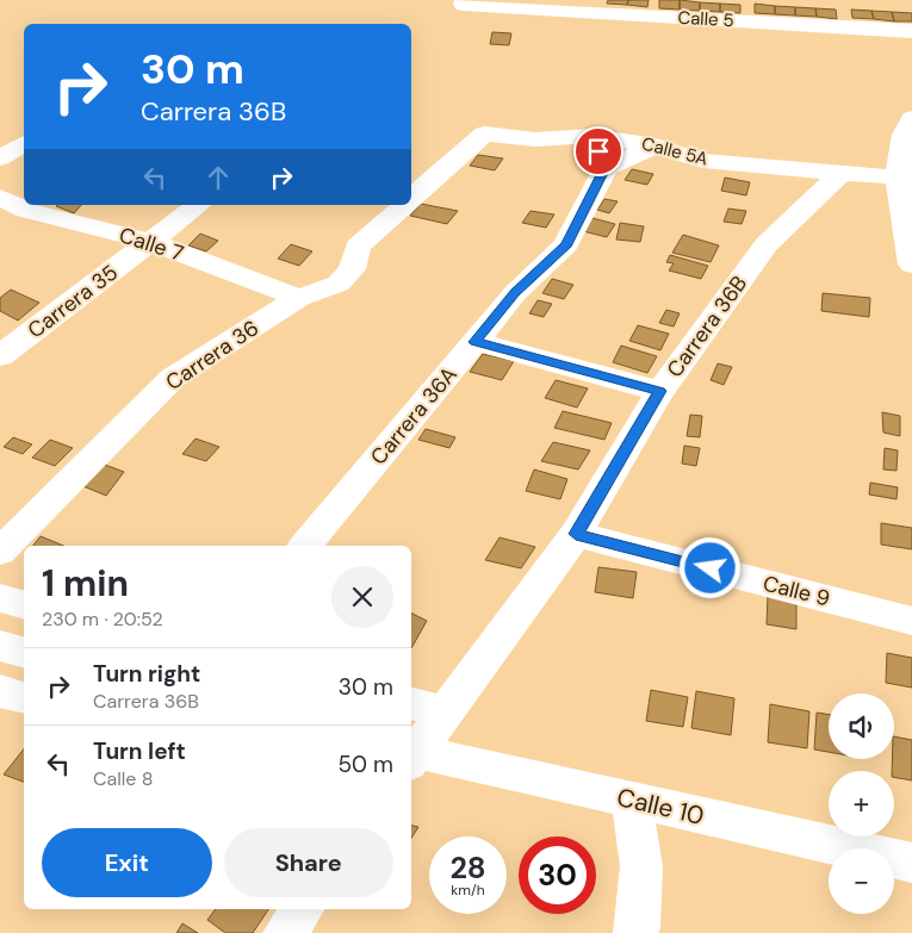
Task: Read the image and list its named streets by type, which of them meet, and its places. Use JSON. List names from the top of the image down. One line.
{"streets":{"street":["Calle 5","Calle 5A","Calle 7","Carrera 35","Carrera 36B","Carrera 36","Carrera 36A","Calle 9","Calle 10"]},"crossings":[["Calle 5A","Carrera 36B"],["Calle 5A","Carrera 36"],["Calle 7","Carrera 35"],["Calle 7","Carrera 36"],["Carrera 36B","Calle 9"],["Carrera 36B","Calle 10"]],"page":{"turn":["30 m","Carrera 36B"],"heading":["1 min","230 m · 20:52"],"list":[{"name":"Turn right","note":"Carrera 36B","value":"30 m"},{"name":"Turn left","note":"Calle 8","value":"50 m"}],"map_buttons":["+","−"],"buttons":["Exit","Share"],"speed":"28 km/h","limit":"30"}}
